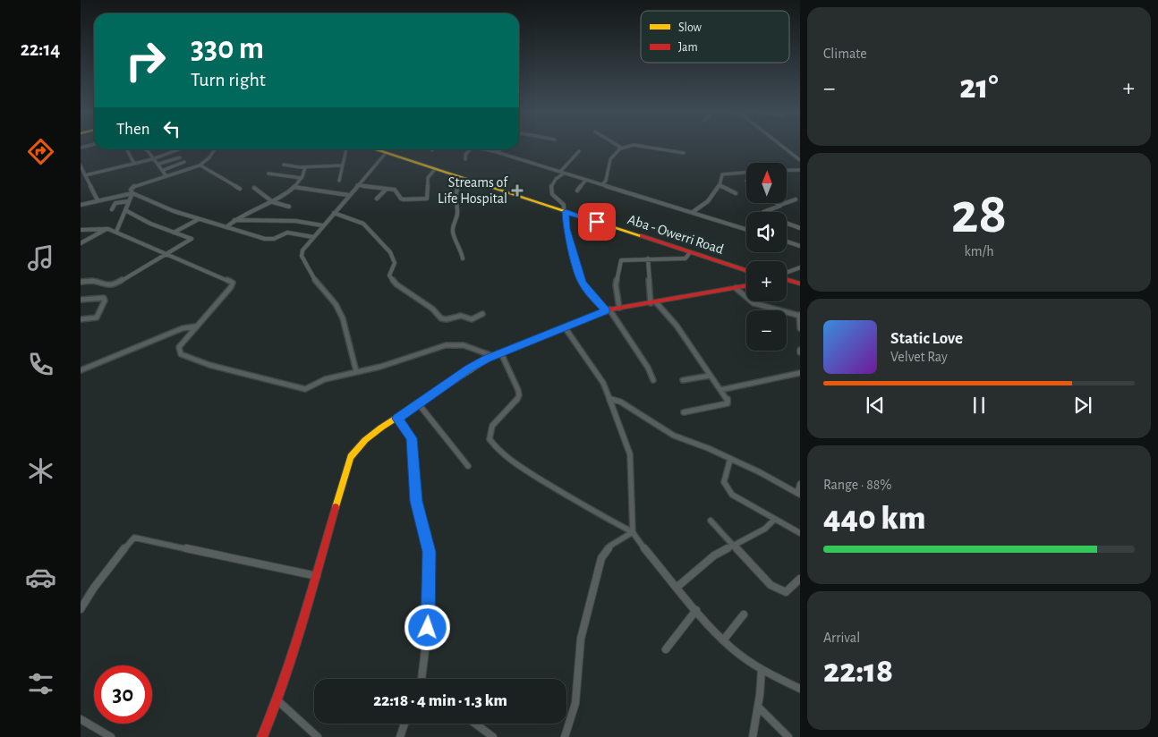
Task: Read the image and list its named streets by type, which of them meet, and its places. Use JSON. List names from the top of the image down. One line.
{"streets":{"main road":["Aba - Owerri Road"]},"places":{"health":["Streams of Life Hospital"]},"legend":["Slow","Jam"],"north":"top","page":{"tabs":"22:14","tile":["Climate",["28","km/h"],["Range · 88%","440 km"],["Arrival","22:18"]],"turn":["330 m","Turn right"],"heat":["−","21°","+"],"then":"Then","map_buttons":["+","−"],"song":["Static Love","Velvet Ray"],"limit":"30","trip":"22:18 · 4 min · 1.3 km"}}
